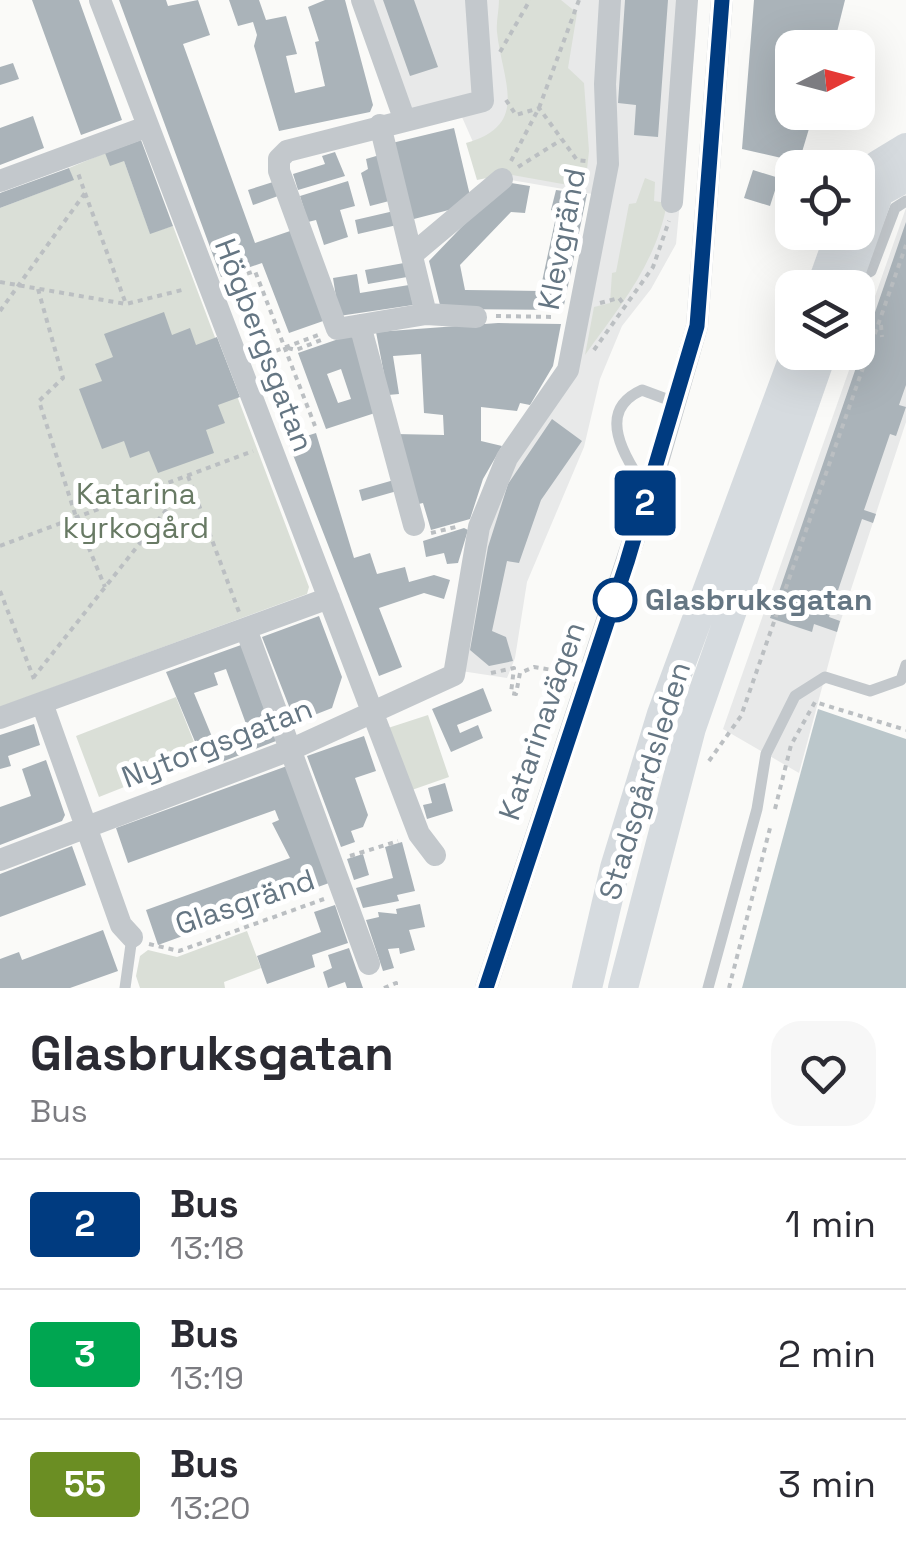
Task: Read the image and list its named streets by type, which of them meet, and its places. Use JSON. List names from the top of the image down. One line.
{"streets":{"main road":["Stadsgårdsleden"],"street":["Klevgränd","Högbergsgatan","Katarinavägen","Nytorgsgatan"],"path":["Glasgränd"]},"crossings":[["Klevgränd","Nytorgsgatan"],["Högbergsgatan","Nytorgsgatan"]],"parks":["Katarina kyrkogård"],"places":["Glasbruksgatan"],"lines":["bus line 2"],"north":"right","page":{"on_map":"2","heading":["Glasbruksgatan","Bus"],"list":[{"mark":"2","name":"Bus","note":"13:18","value":"1 min"},{"mark":"3","name":"Bus","note":"13:19","value":"2 min"},{"mark":"55","name":"Bus","note":"13:20","value":"3 min"}]}}
